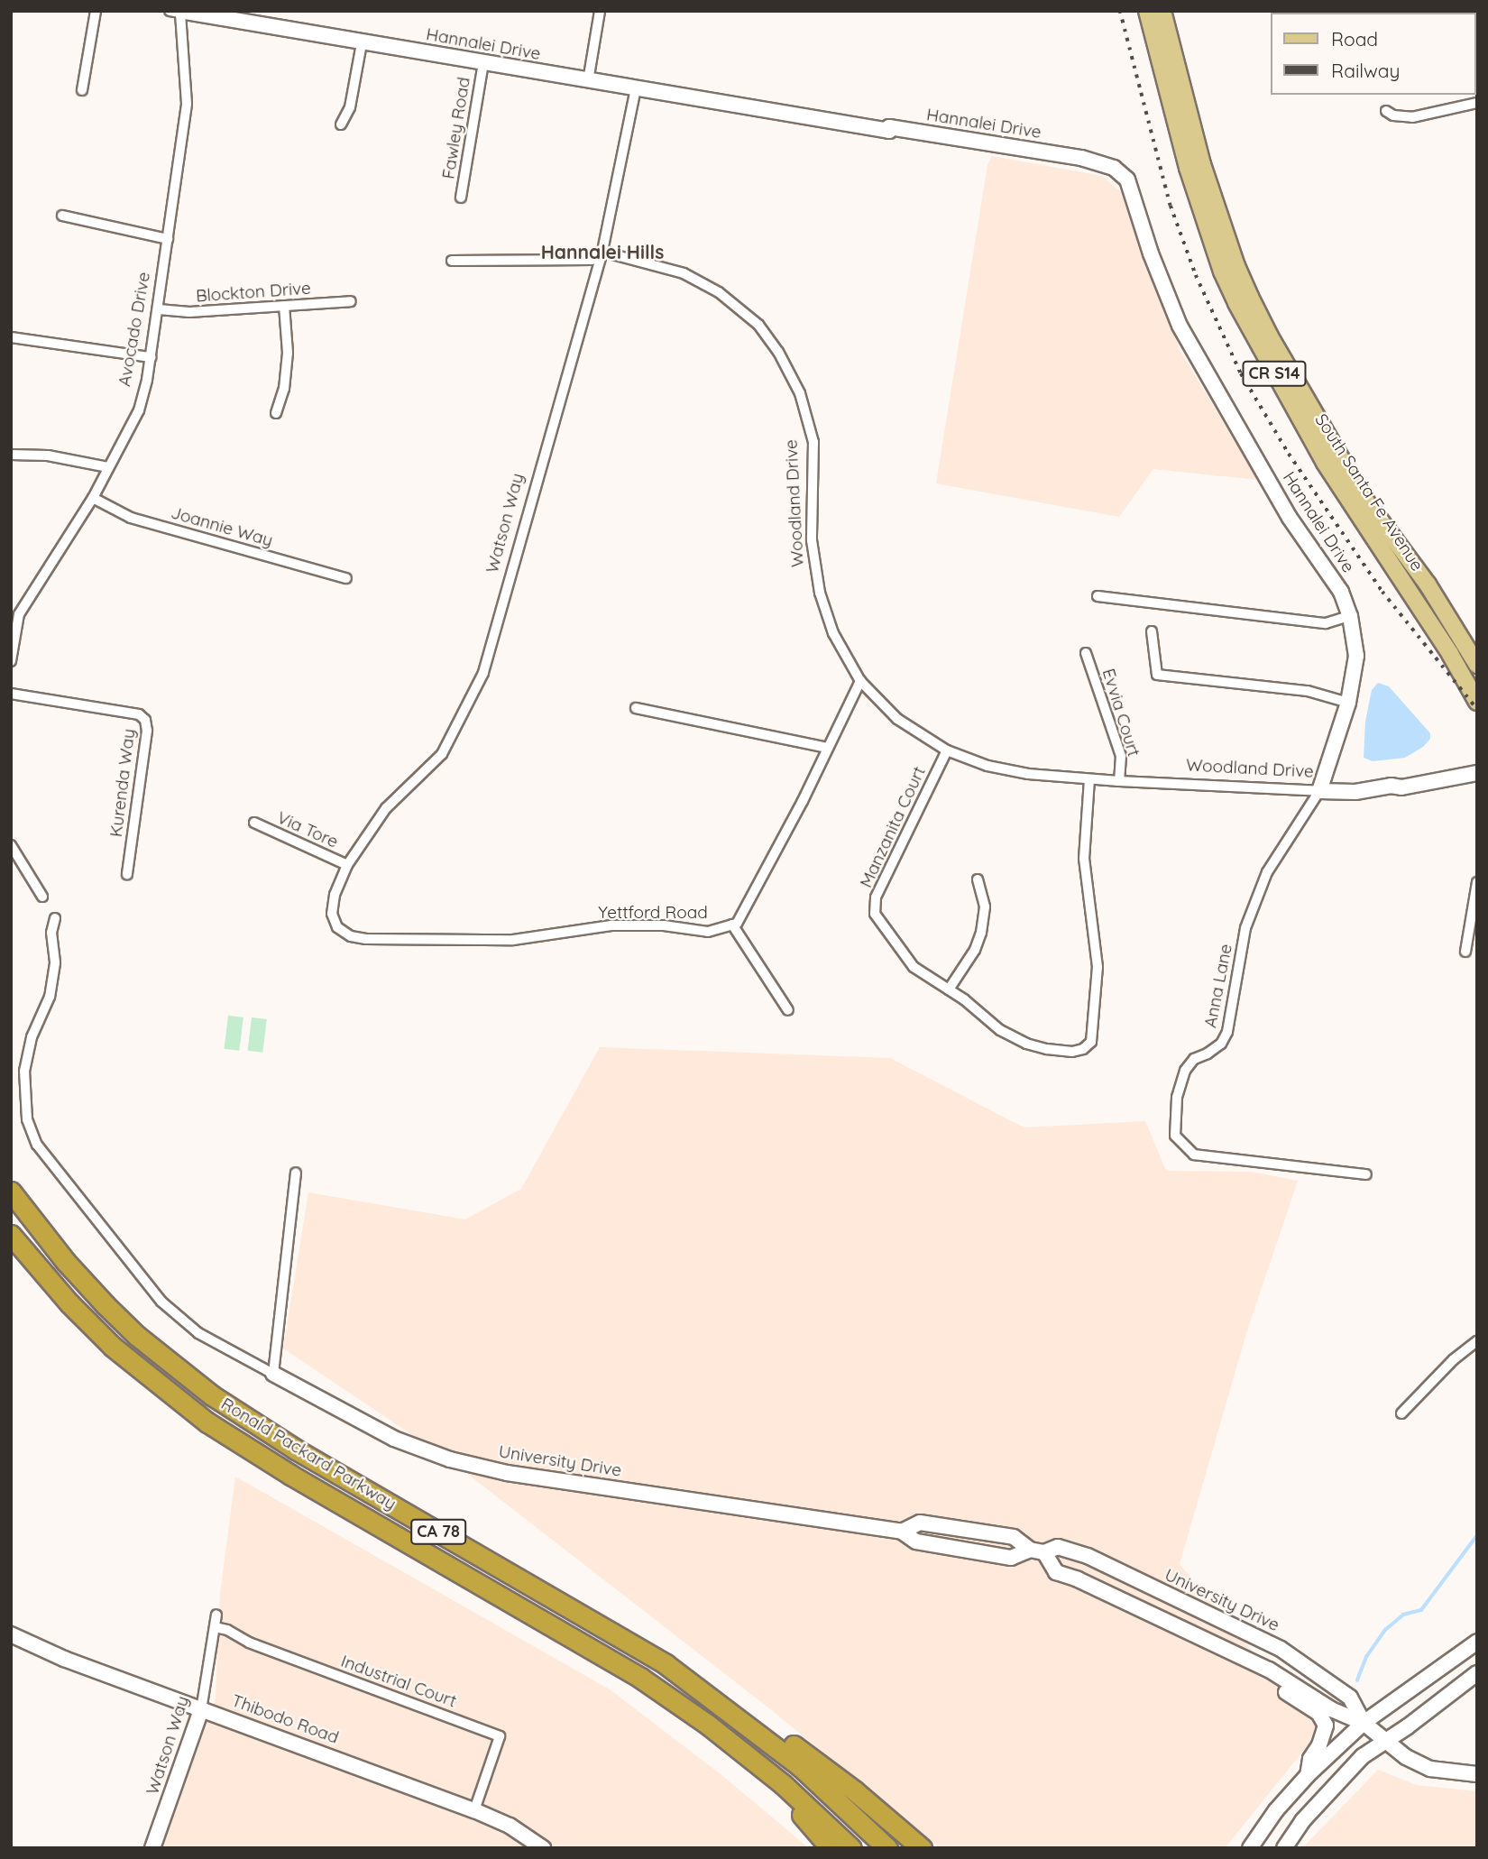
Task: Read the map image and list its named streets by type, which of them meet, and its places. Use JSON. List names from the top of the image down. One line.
{"streets":{"highway":["Ronald Packard Parkway","CA 78"],"main road":["CR S14","South Santa Fe Avenue"],"street":["Hannalei Drive","Fawley Road","Blockton Drive","Avocado Drive","Woodland Drive","Watson Way","Joannie Way","Evvia Court","Kurenda Way","Manzanita Court","Via Tore","Yettford Road","Anna Lane","University Drive","Industrial Court","Thibodo Road"]},"crossings":[["Hannalei Drive","Fawley Road"],["Hannalei Drive","Avocado Drive"],["Hannalei Drive","Woodland Drive"],["Hannalei Drive","Watson Way"],["Hannalei Drive","Anna Lane"],["Blockton Drive","Avocado Drive"],["Avocado Drive","Joannie Way"],["Woodland Drive","Watson Way"],["Woodland Drive","Evvia Court"],["Woodland Drive","Manzanita Court"],["Woodland Drive","Yettford Road"],["Woodland Drive","Anna Lane"],["Watson Way","Via Tore"],["Watson Way","Yettford Road"],["Watson Way","Industrial Court"],["Watson Way","Thibodo Road"],["Industrial Court","Thibodo Road"]],"districts":["Hannalei Hills"],"legend":["Road","Railway"]}
